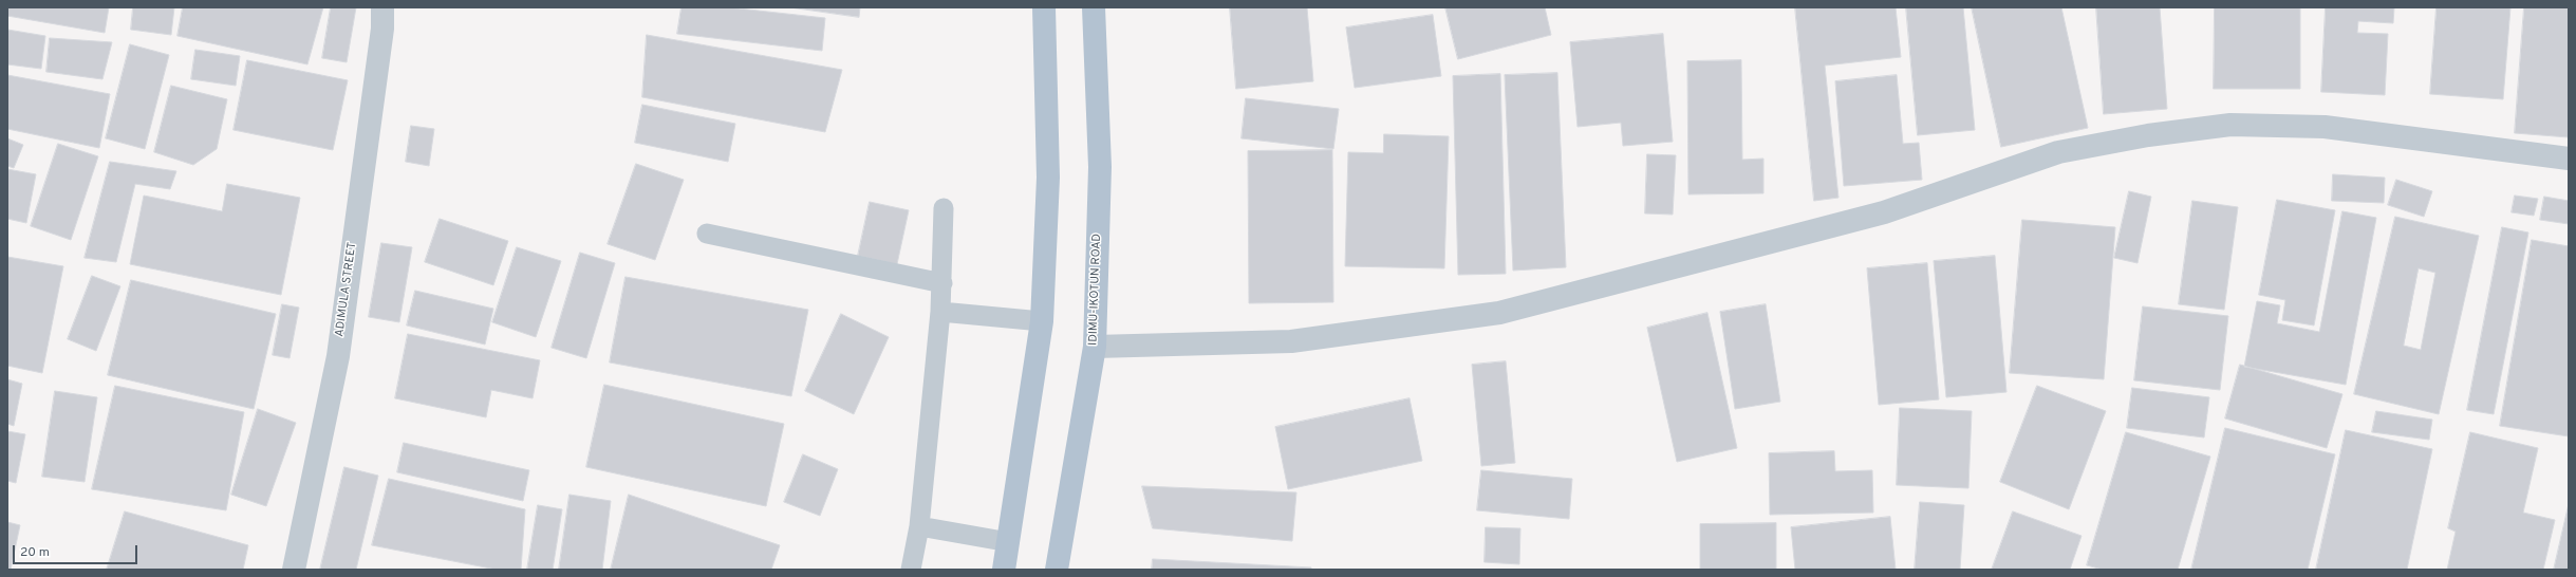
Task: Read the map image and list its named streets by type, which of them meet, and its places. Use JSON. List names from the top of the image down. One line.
{"streets":{"main road":["IDIMU-IKOTUN ROAD"],"street":["ADIMULA STREET"]},"scale_bar":"20 m"}
